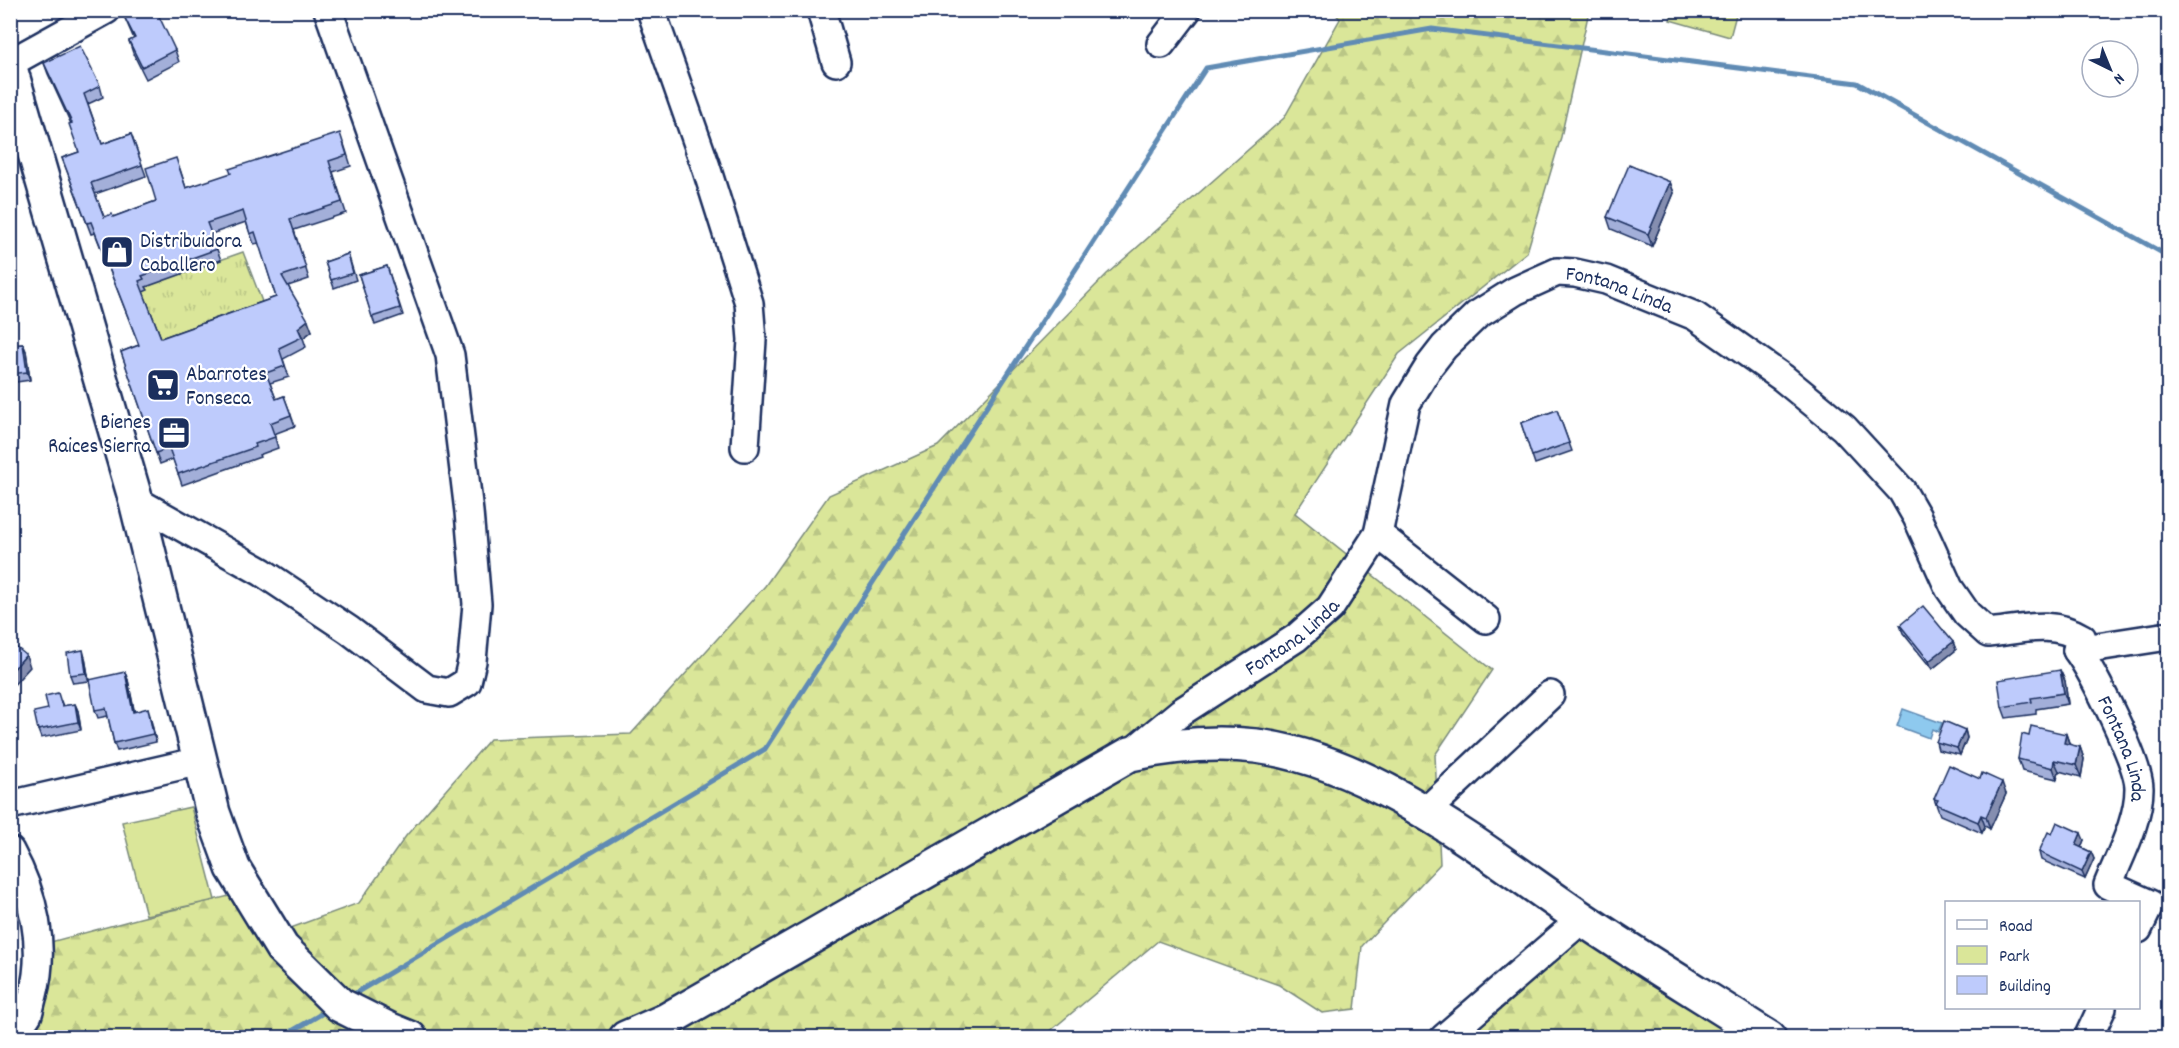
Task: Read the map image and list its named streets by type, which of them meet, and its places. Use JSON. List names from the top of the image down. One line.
{"streets":{"street":["Fontana Linda"]},"places":{"shop":["Distribuidora Caballero"],"supermarket":["Abarrotes Fonseca"],"office":["Bienes Raices Sierra"]},"legend":["Road","Park","Building"],"north":"bottom right"}
